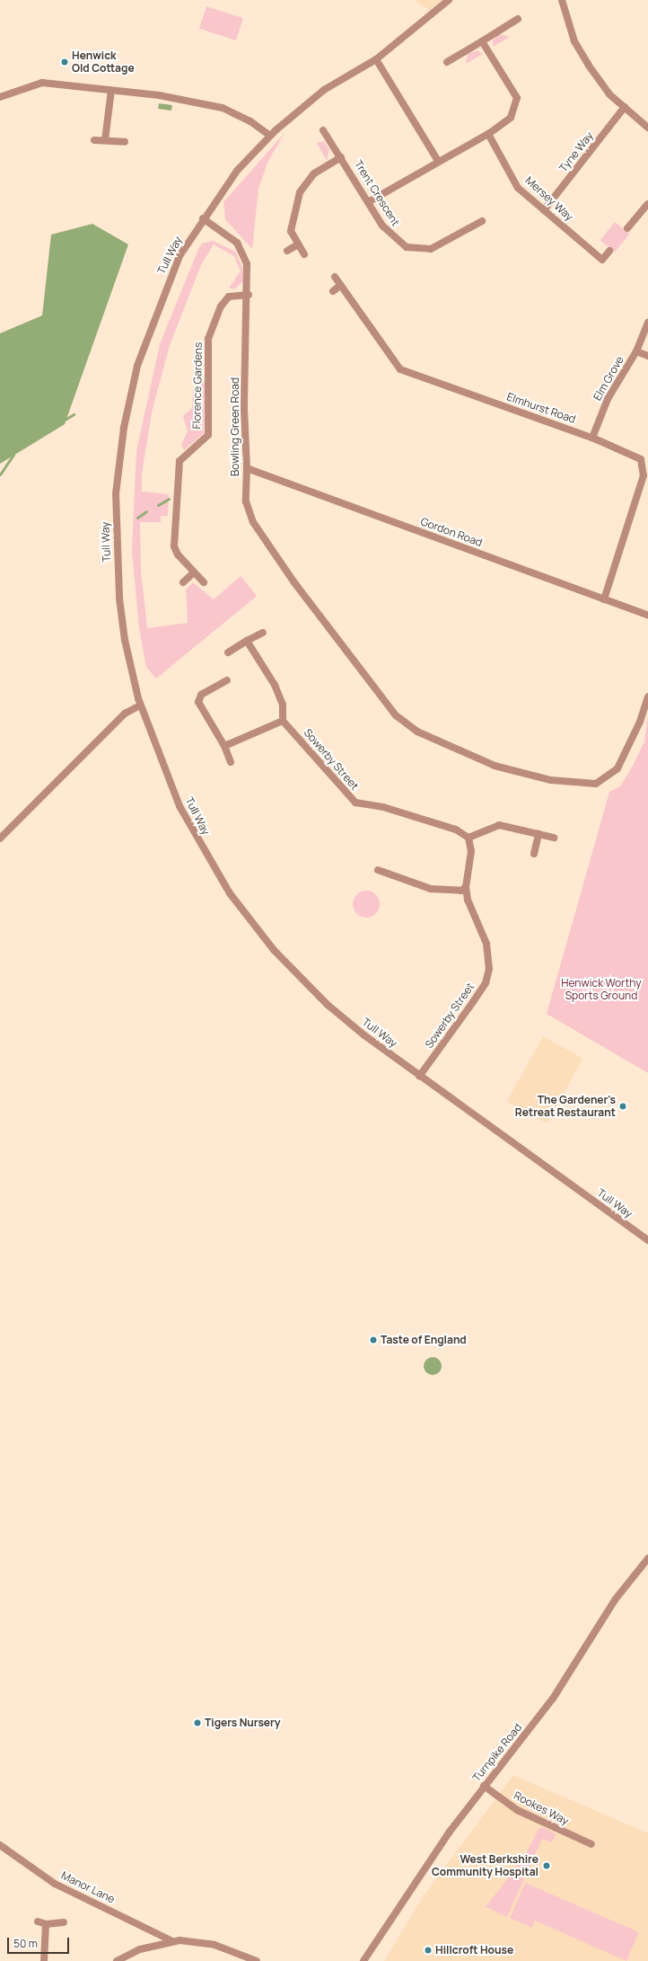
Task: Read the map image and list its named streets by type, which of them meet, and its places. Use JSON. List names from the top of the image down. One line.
{"streets":{"street":["Tyne Way","Trent Crescent","Mersey Way","Tull Way","Elm Grove","Florence Gardens","Elmhurst Road","Bowling Green Road","Gordon Road","Sowerby Street","Turnpike Road","Rookes Way","Manor Lane"]},"crossings":[["Tyne Way","Mersey Way"],["Tull Way","Bowling Green Road"],["Tull Way","Sowerby Street"],["Elm Grove","Elmhurst Road"],["Florence Gardens","Bowling Green Road"],["Elmhurst Road","Gordon Road"],["Bowling Green Road","Gordon Road"],["Turnpike Road","Rookes Way"]],"parks":["Henwick Worthy Sports Ground"],"places":["Henwick Old Cottage","The Gardener's Retreat Restaurant","Taste of England","Tigers Nursery","West Berkshire Community Hospital","Hillcroft House"],"scale_bar":"50 m"}
